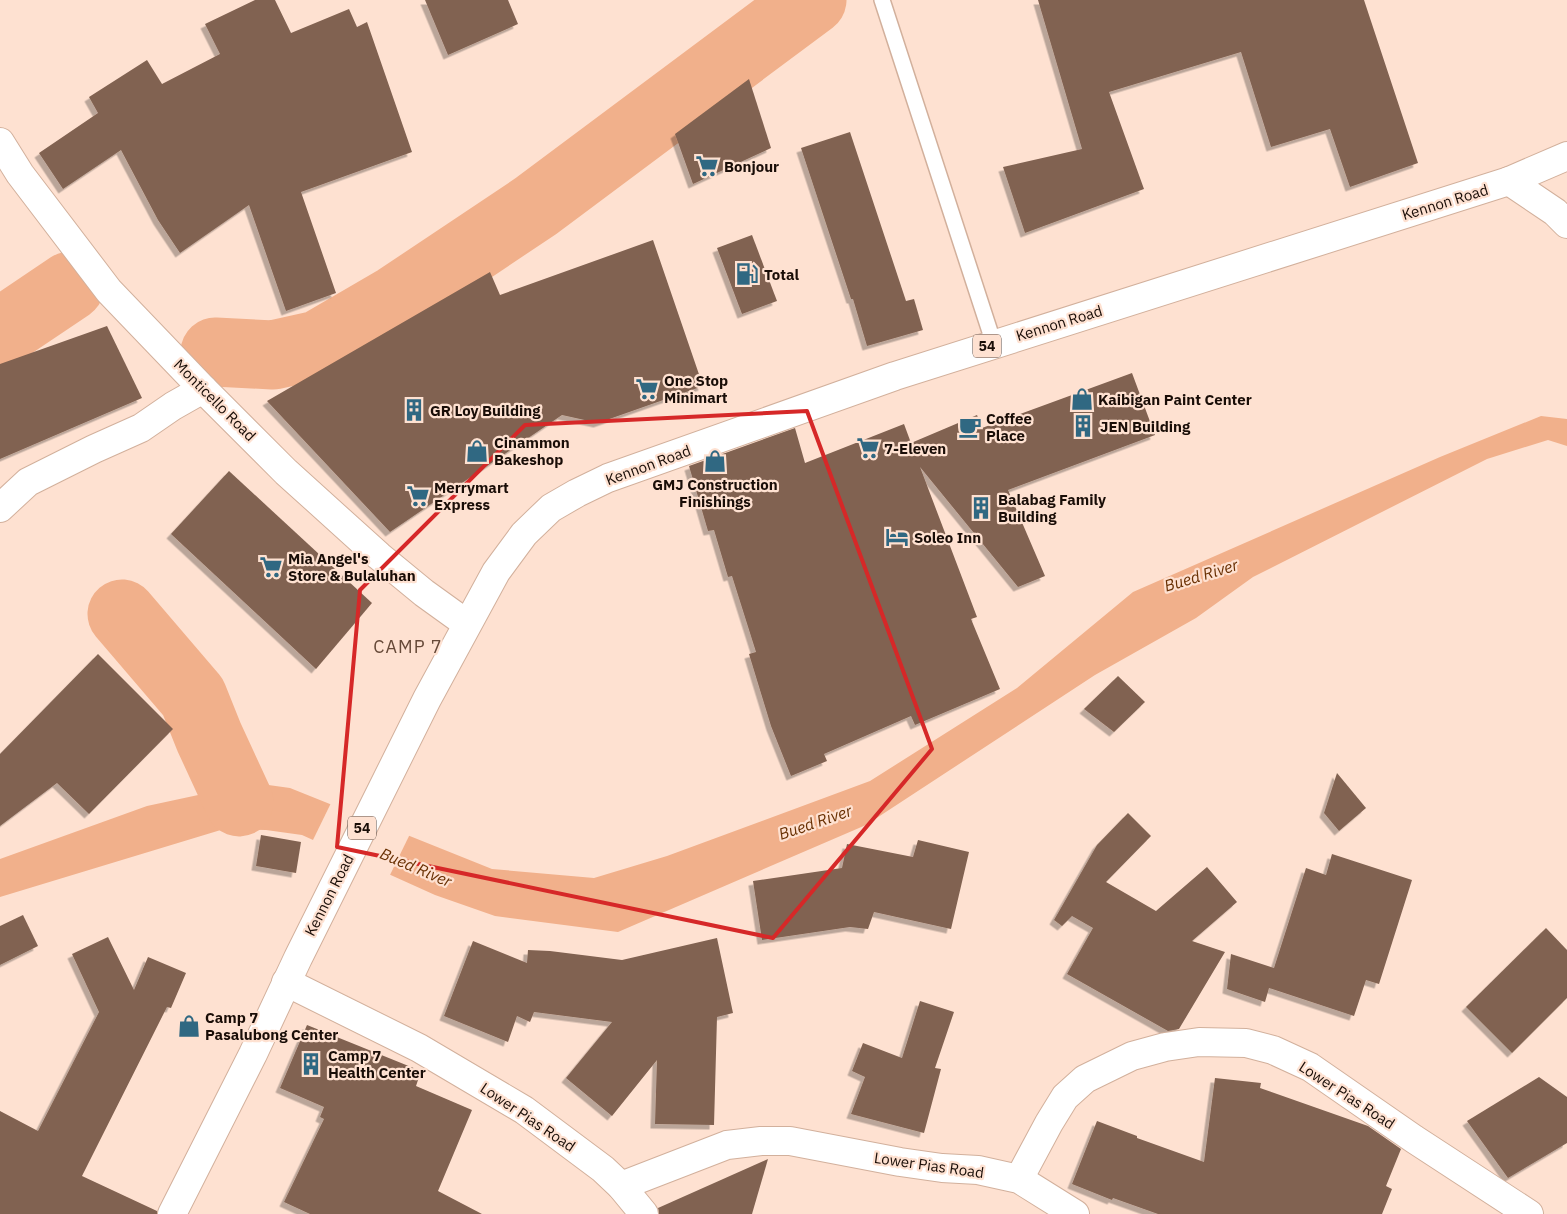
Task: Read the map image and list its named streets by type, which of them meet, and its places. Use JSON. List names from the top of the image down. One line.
{"streets":{"main road":["Kennon Road","54","Monticello Road","Lower Pias Road"]},"crossings":[["Kennon Road","Monticello Road"],["Kennon Road","Lower Pias Road"]],"districts":["CAMP 7"],"water":["Bued River"],"places":{"supermarket":["Bonjour","One Stop Minimart","7-Eleven","Merrymart Express","Mia Angel's Store & Bulaluhan"],"fuel station":["Total"],"shop":["Kaibigan Paint Center","Cinammon Bakeshop","GMJ Construction Finishings","Camp 7 Pasalubong Center"],"building":["GR Loy Building","JEN Building","Balabag Family Building","Camp 7 Health Center"],"cafe":["Coffee Place"],"hotel":["Soleo Inn"]}}
